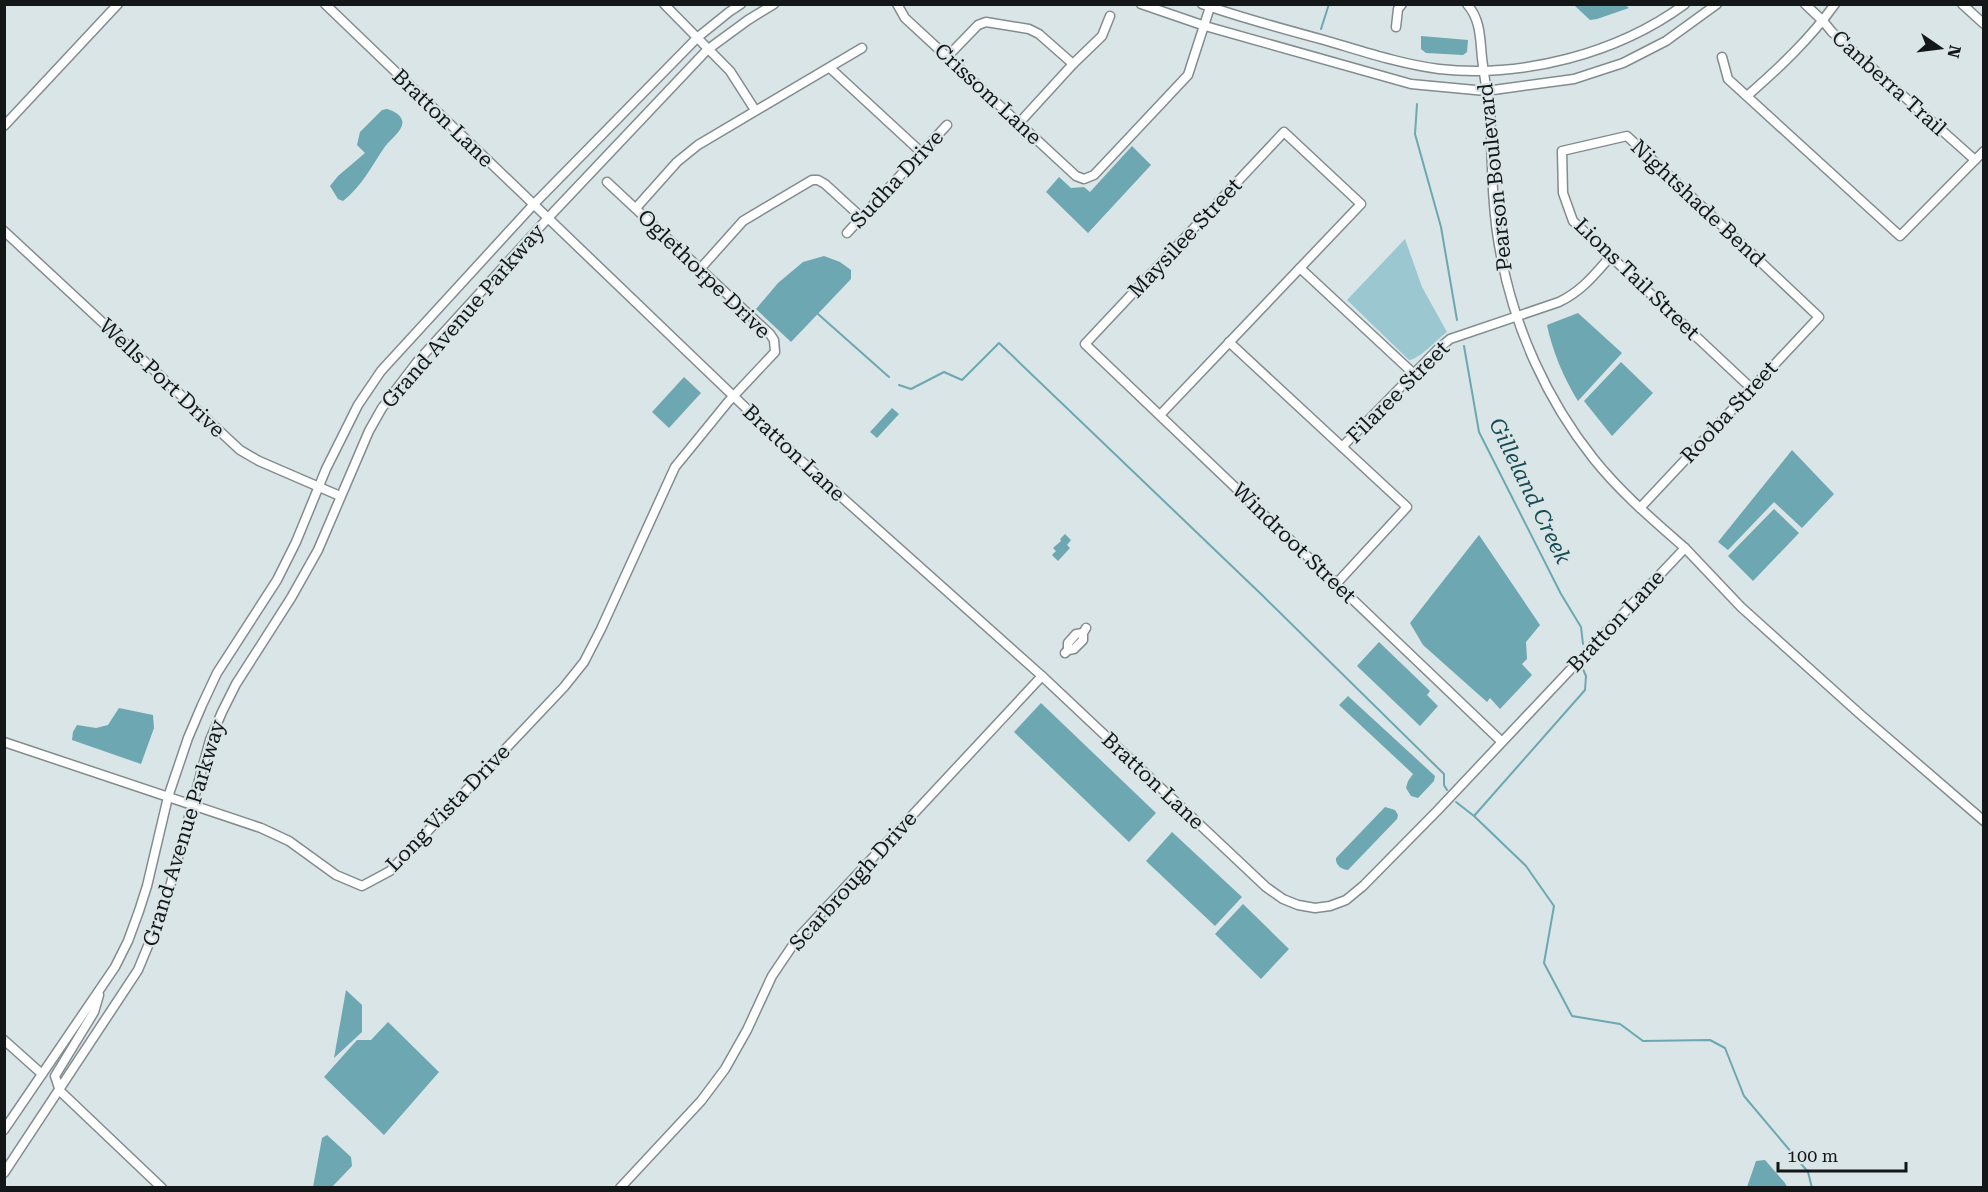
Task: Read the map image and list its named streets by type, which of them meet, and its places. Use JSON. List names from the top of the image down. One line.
{"streets":{"street":["Canberra Trail","Crissom Lane","Bratton Lane","Pearson Boulevard","Sudha Drive","Nightshade Bend","Maysilee Street","Oglethorpe Drive","Lions Tail Street","Grand Avenue Parkway","Wells Port Drive","Filaree Street","Rooba Street","Windroot Street","Long Vista Drive","Scarbrough Drive"]},"crossings":[["Bratton Lane","Pearson Boulevard"],["Bratton Lane","Oglethorpe Drive"],["Bratton Lane","Grand Avenue Parkway"],["Bratton Lane","Windroot Street"],["Bratton Lane","Long Vista Drive"],["Bratton Lane","Scarbrough Drive"],["Pearson Boulevard","Filaree Street"],["Pearson Boulevard","Rooba Street"],["Nightshade Bend","Lions Tail Street"],["Nightshade Bend","Rooba Street"],["Maysilee Street","Windroot Street"],["Oglethorpe Drive","Long Vista Drive"],["Lions Tail Street","Filaree Street"],["Lions Tail Street","Rooba Street"],["Grand Avenue Parkway","Wells Port Drive"],["Grand Avenue Parkway","Long Vista Drive"]],"water":["Gilleland Creek"],"scale_bar":"100 m","north":"right"}
